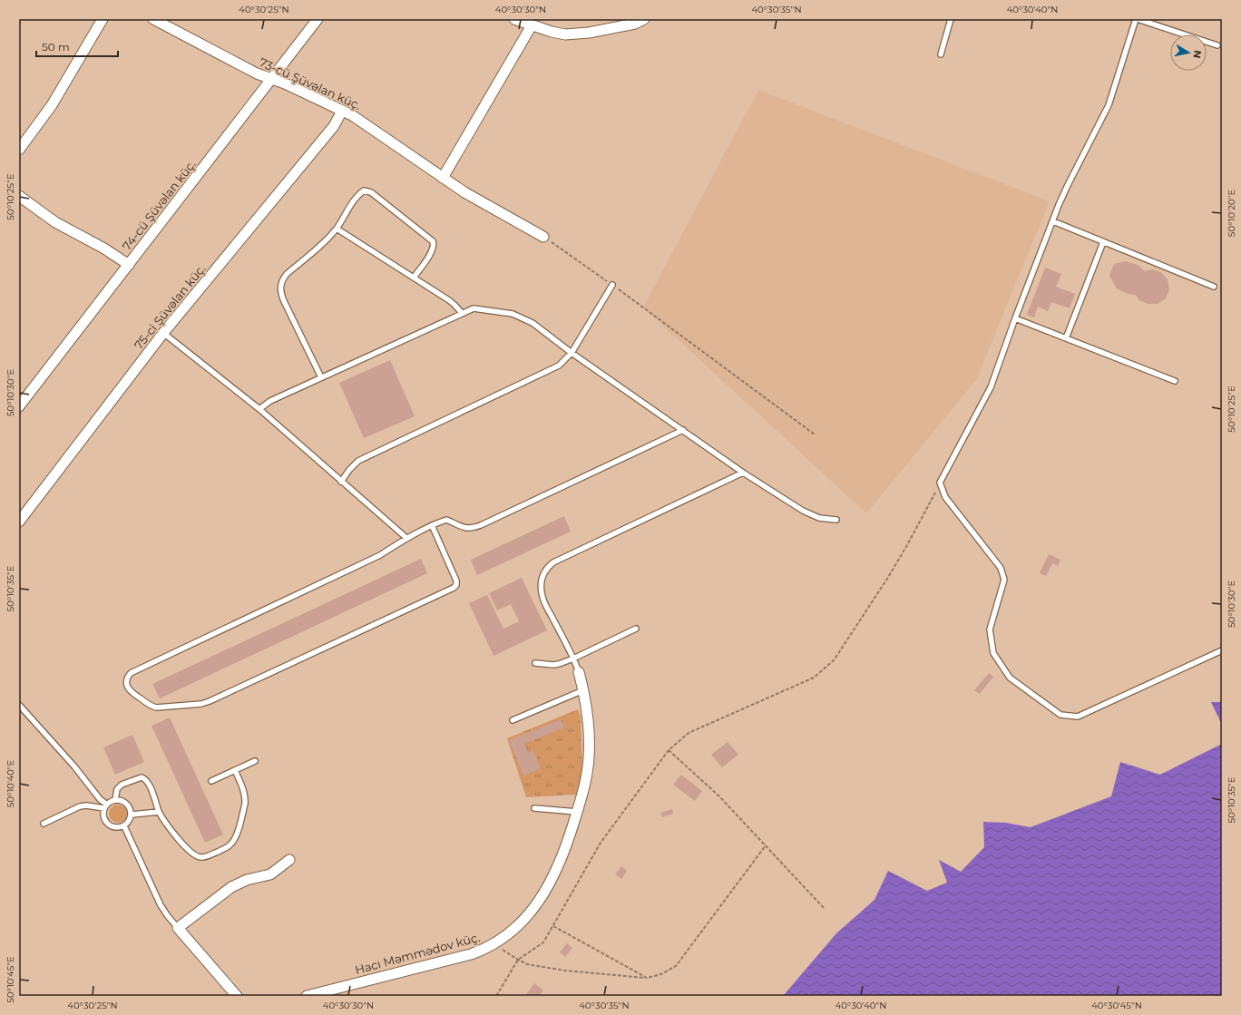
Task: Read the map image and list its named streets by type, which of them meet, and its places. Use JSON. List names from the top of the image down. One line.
{"streets":{"street":["73-cü Şüvəlan küç.","74-cü Şüvəlan küç.","75-ci Şüvəlan küç.","Hacı Məmmədov küç."]},"crossings":[["73-cü Şüvəlan küç.","74-cü Şüvəlan küç."],["73-cü Şüvəlan küç.","75-ci Şüvəlan küç."]],"scale_bar":"50 m","north":"right","coordinates":["40°30'25\"N","40°30'30\"N","40°30'35\"N","40°30'40\"N","50°10'25\"E","50°10'20\"E","50°10'30\"E","50°10'35\"E","50°10'40\"E","50°10'45\"E","40°30'45\"N"]}
